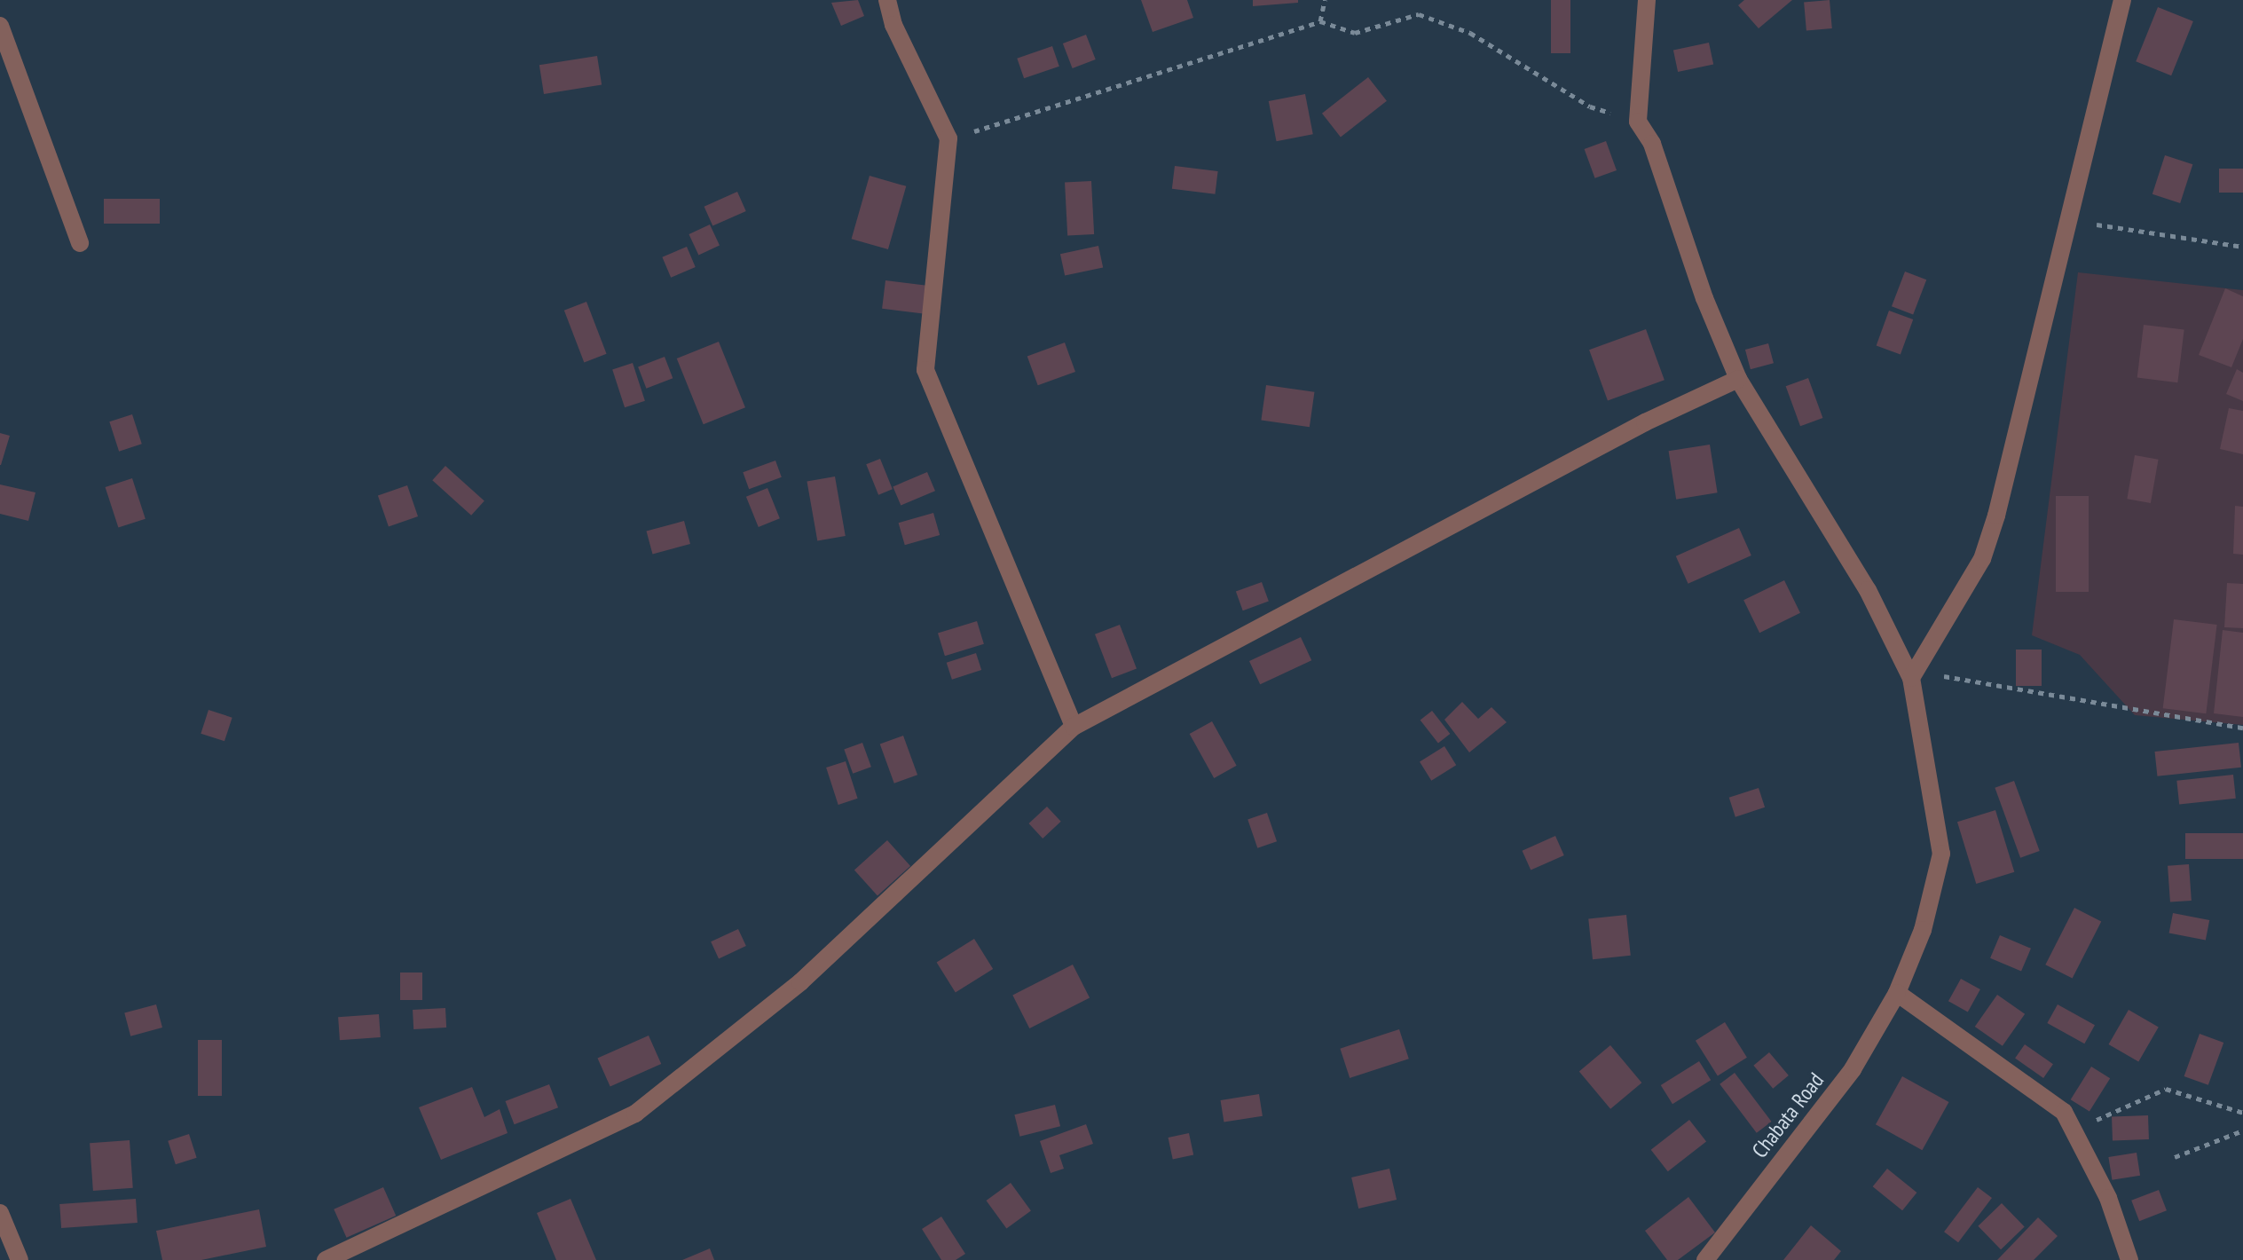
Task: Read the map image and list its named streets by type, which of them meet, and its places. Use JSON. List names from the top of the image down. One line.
{"streets":{"street":["Chabata Road"]}}
